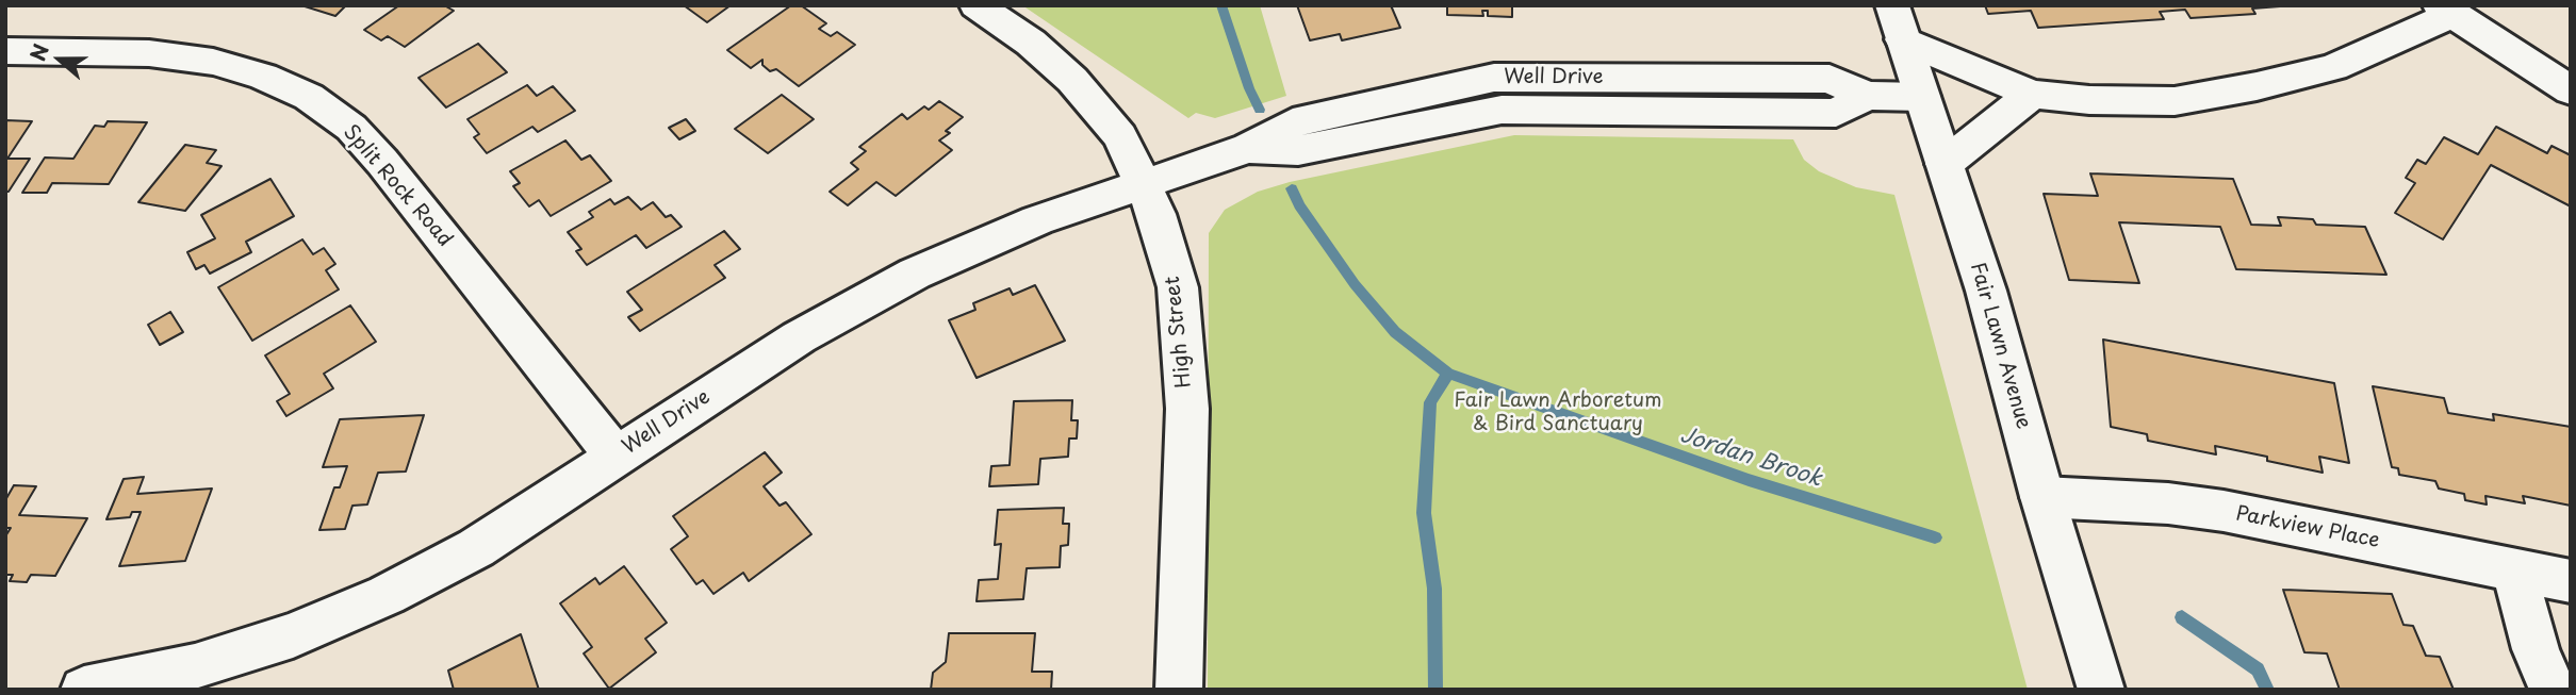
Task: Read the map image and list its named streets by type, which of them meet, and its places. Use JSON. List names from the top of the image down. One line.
{"streets":{"street":["Well Drive","Split Rock Road","High Street","Fair Lawn Avenue","Parkview Place"]},"crossings":[["Well Drive","Split Rock Road"],["Well Drive","High Street"],["Well Drive","Fair Lawn Avenue"],["Fair Lawn Avenue","Parkview Place"]],"water":["Jordan Brook"],"parks":["Fair Lawn Arboretum & Bird Sanctuary"],"north":"left"}
